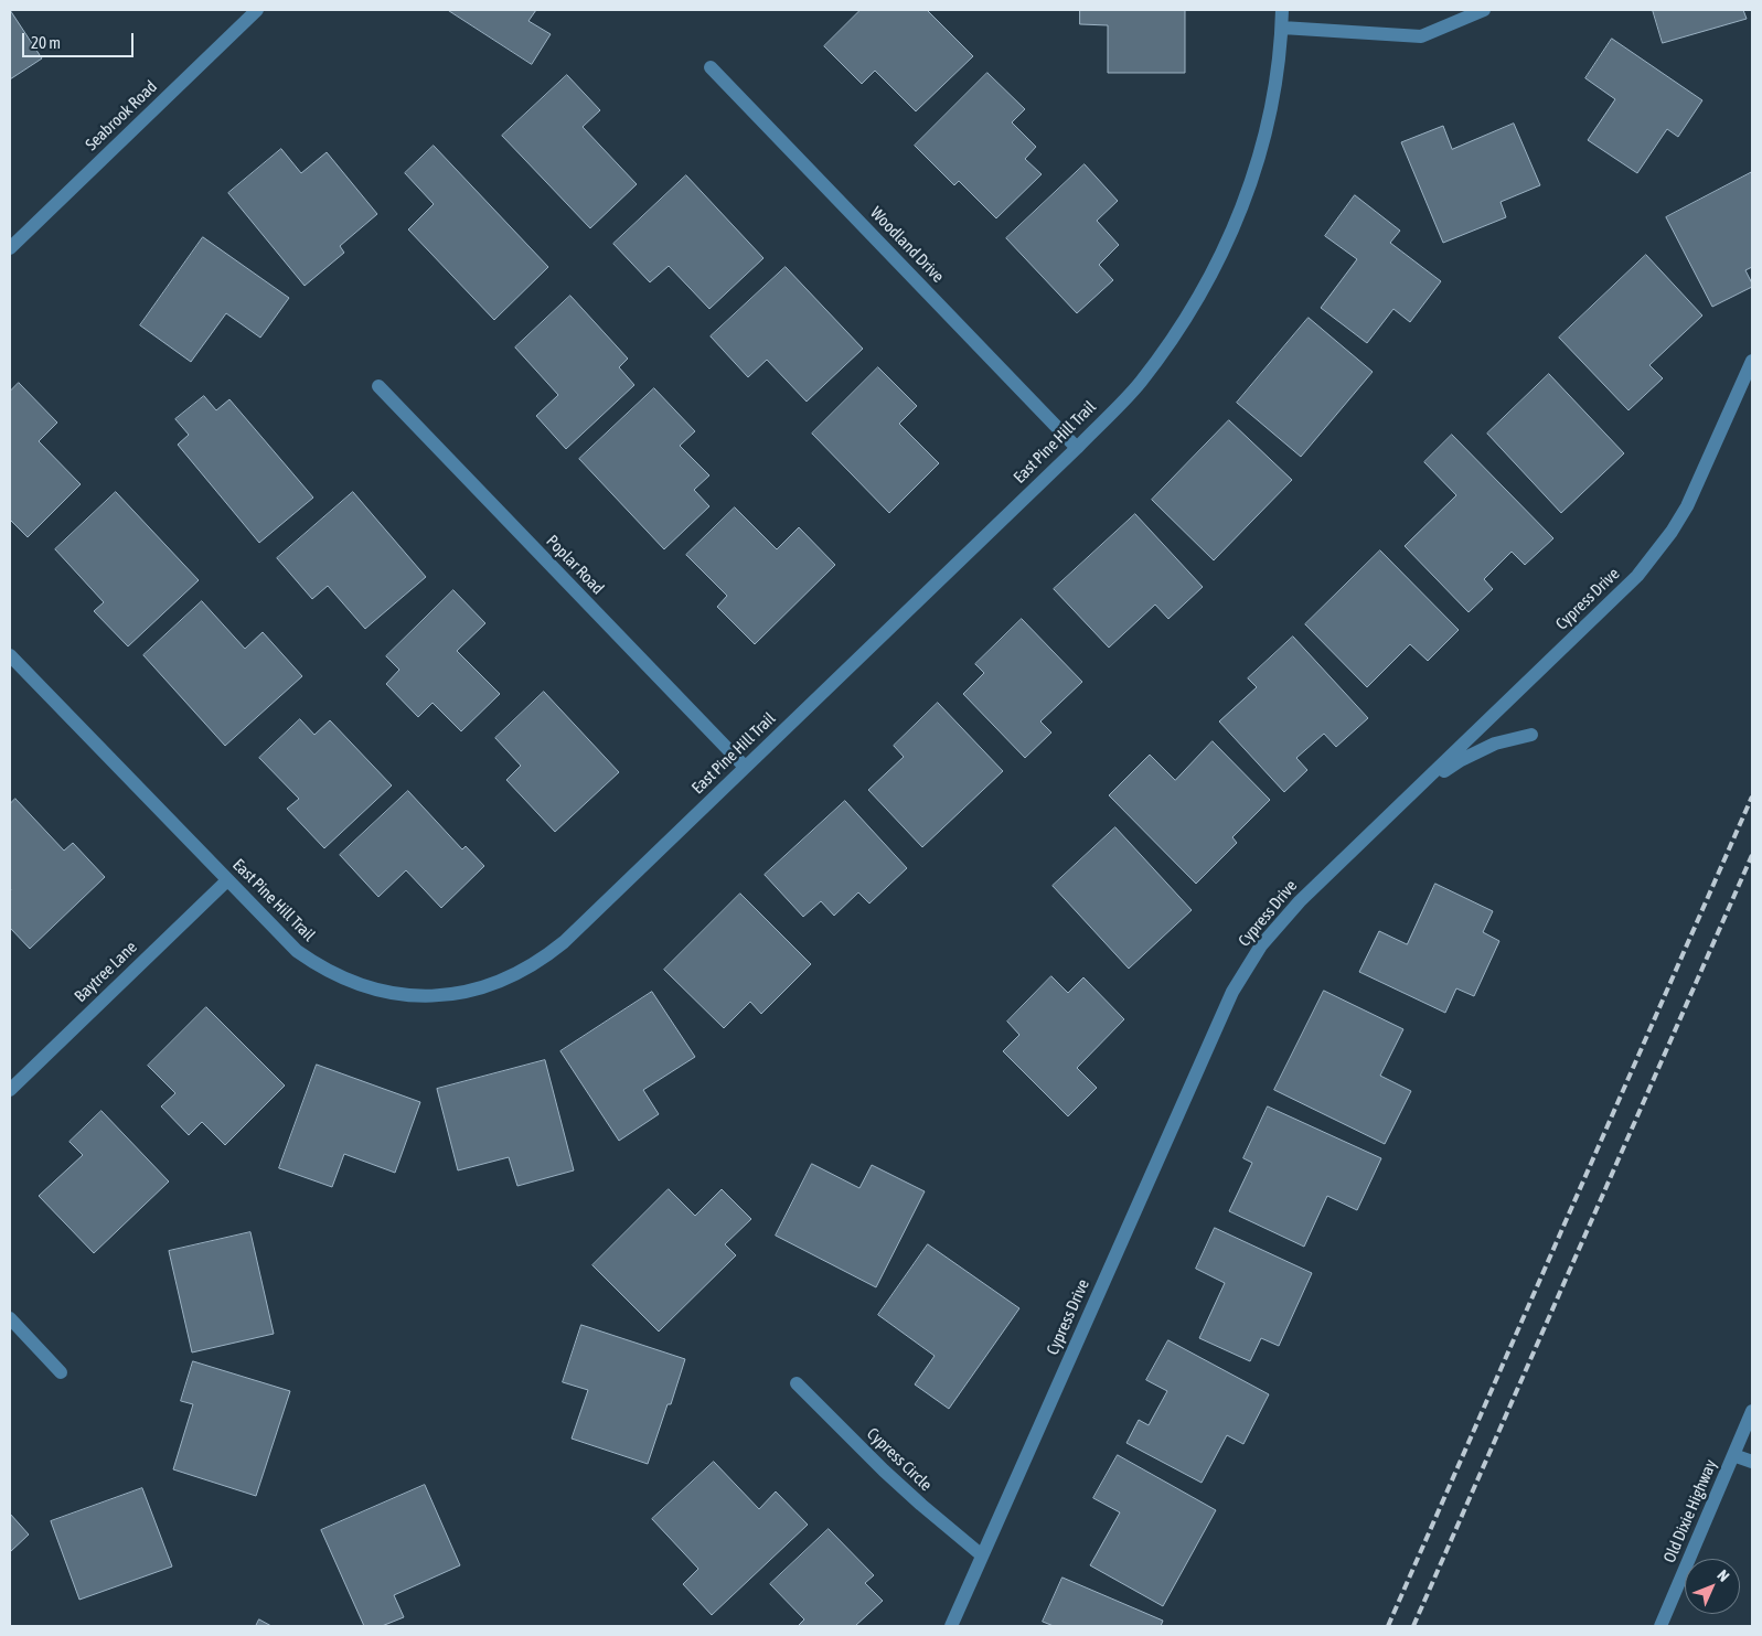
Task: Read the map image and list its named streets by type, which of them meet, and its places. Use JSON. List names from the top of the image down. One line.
{"streets":{"street":["Seabrook Road","Woodland Drive","East Pine Hill Trail","Poplar Road","Cypress Drive","Baytree Lane","Cypress Circle","Old Dixie Highway"]},"crossings":[["Woodland Drive","East Pine Hill Trail"],["East Pine Hill Trail","Poplar Road"],["East Pine Hill Trail","Baytree Lane"],["Cypress Drive","Cypress Circle"]],"scale_bar":"20 m","north":"top right"}
